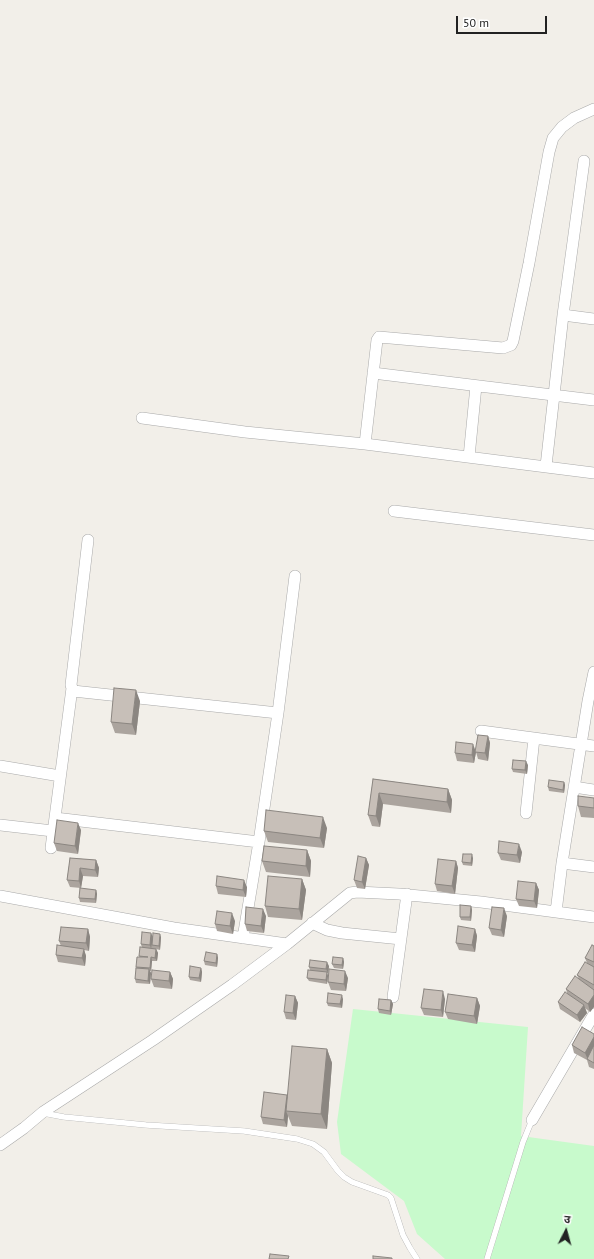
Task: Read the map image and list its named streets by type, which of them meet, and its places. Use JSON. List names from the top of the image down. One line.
{"scale_bar":"50 m","north":"top"}
